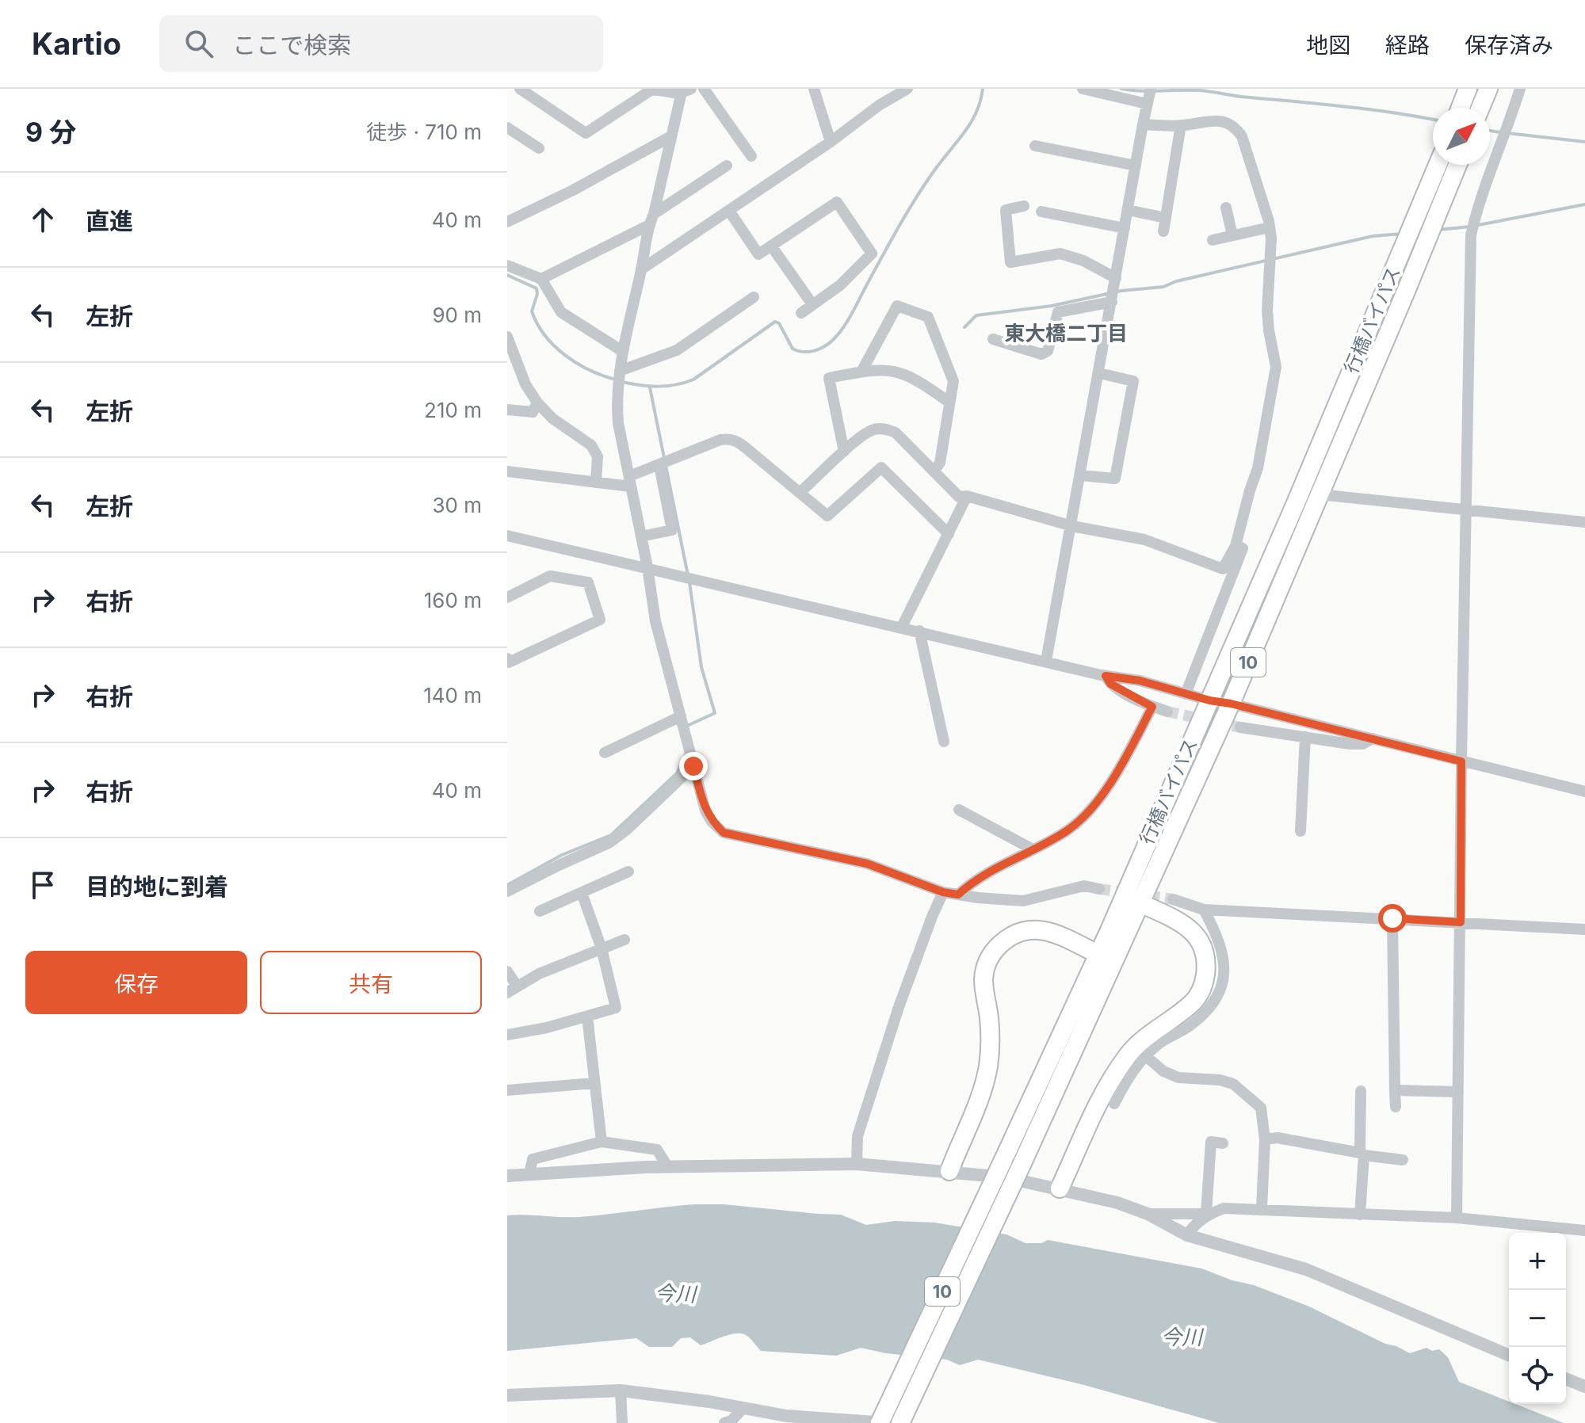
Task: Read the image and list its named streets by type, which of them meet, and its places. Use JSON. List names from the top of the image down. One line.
{"streets":{"highway":["行橋バイパス","10"]},"districts":["東大橋二丁目"],"water":["今川"],"north":"top right","page":{"header":"Kartio","search":"ここで検索","nav":["地図","経路","保存済み"],"heading":["9 分","徒歩 · 710 m"],"list":[["直進","40 m"],["左折","90 m"],["左折","210 m"],["左折","30 m"],["右折","160 m"],["右折","140 m"],["右折","40 m"],"目的地に到着"],"buttons":["保存","共有"],"map_buttons":["+","−"]}}
